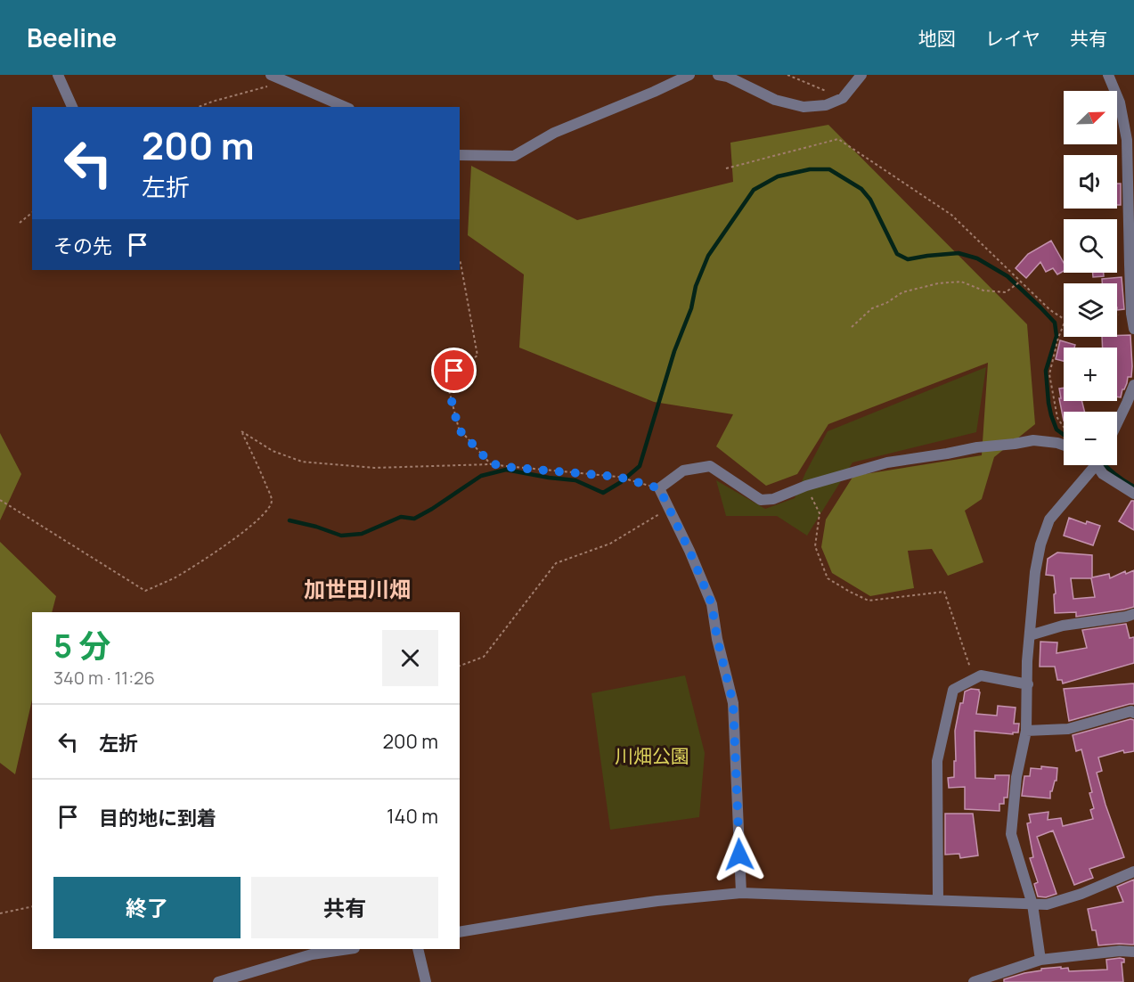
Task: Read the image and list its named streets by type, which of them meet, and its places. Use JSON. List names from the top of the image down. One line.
{"districts":["加世田川畑"],"parks":["川畑公園"],"north":"top right","page":{"header":"Beeline","nav":["地図","レイヤ","共有"],"map_buttons":["+","−"],"turn":["200 m","左折"],"then":"その先","heading":["5 分","340 m · 11:26"],"list":[{"name":"左折","value":"200 m"},{"name":"目的地に到着","value":"140 m"}],"buttons":["終了","共有"]}}
